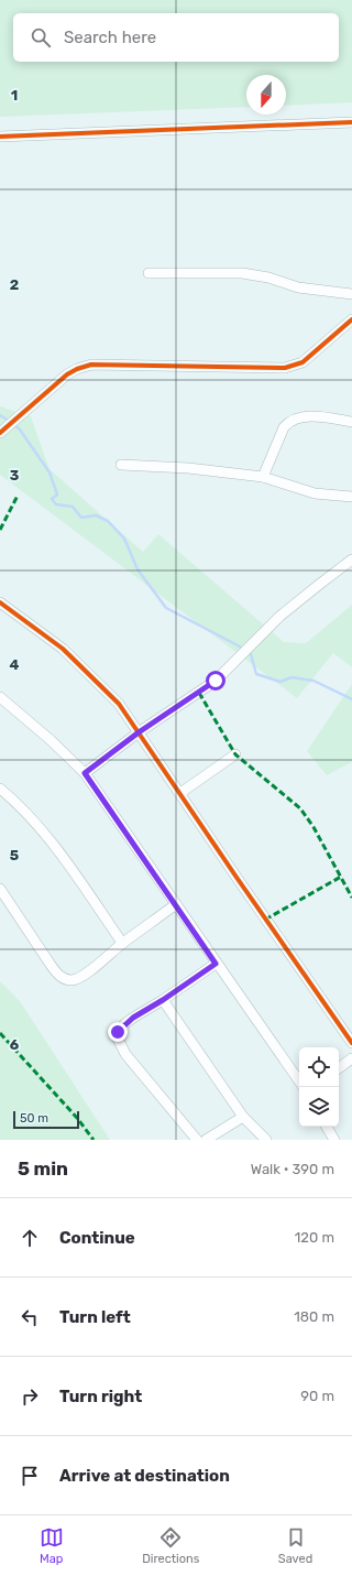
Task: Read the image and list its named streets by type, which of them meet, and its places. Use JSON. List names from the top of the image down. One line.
{"scale_bar":"50 m","north":"bottom","page":{"search":"Search here","scale":"50 m","heading":["5 min","Walk · 390 m"],"list":[["Continue","120 m"],["Turn left","180 m"],["Turn right","90 m"],"Arrive at destination"],"nav":["Map","Directions","Saved"]},"grid":{"rows":["1","2","3","4","5","6"]}}
